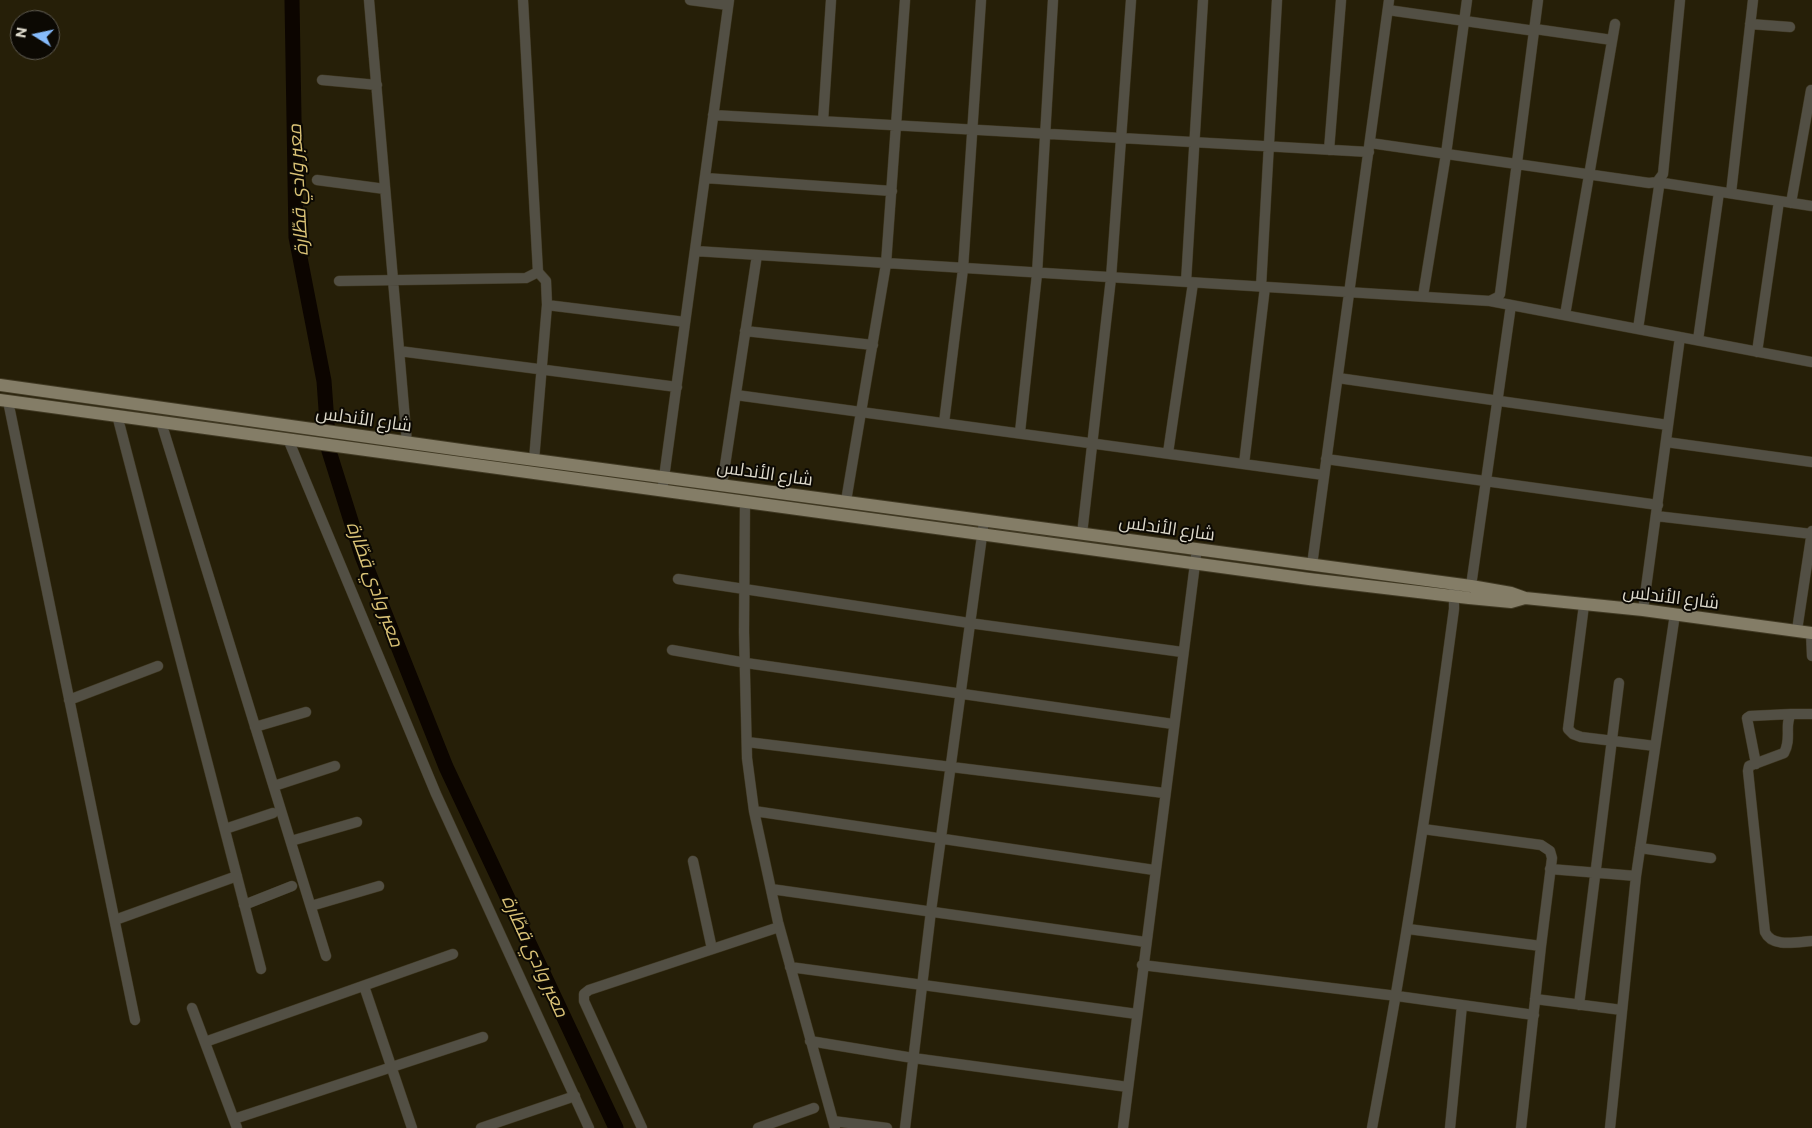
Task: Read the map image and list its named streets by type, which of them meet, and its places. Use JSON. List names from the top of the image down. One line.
{"streets":{"main road":["شارع الأندلس"]},"water":["معبر وادي قطّارة"],"north":"left"}
